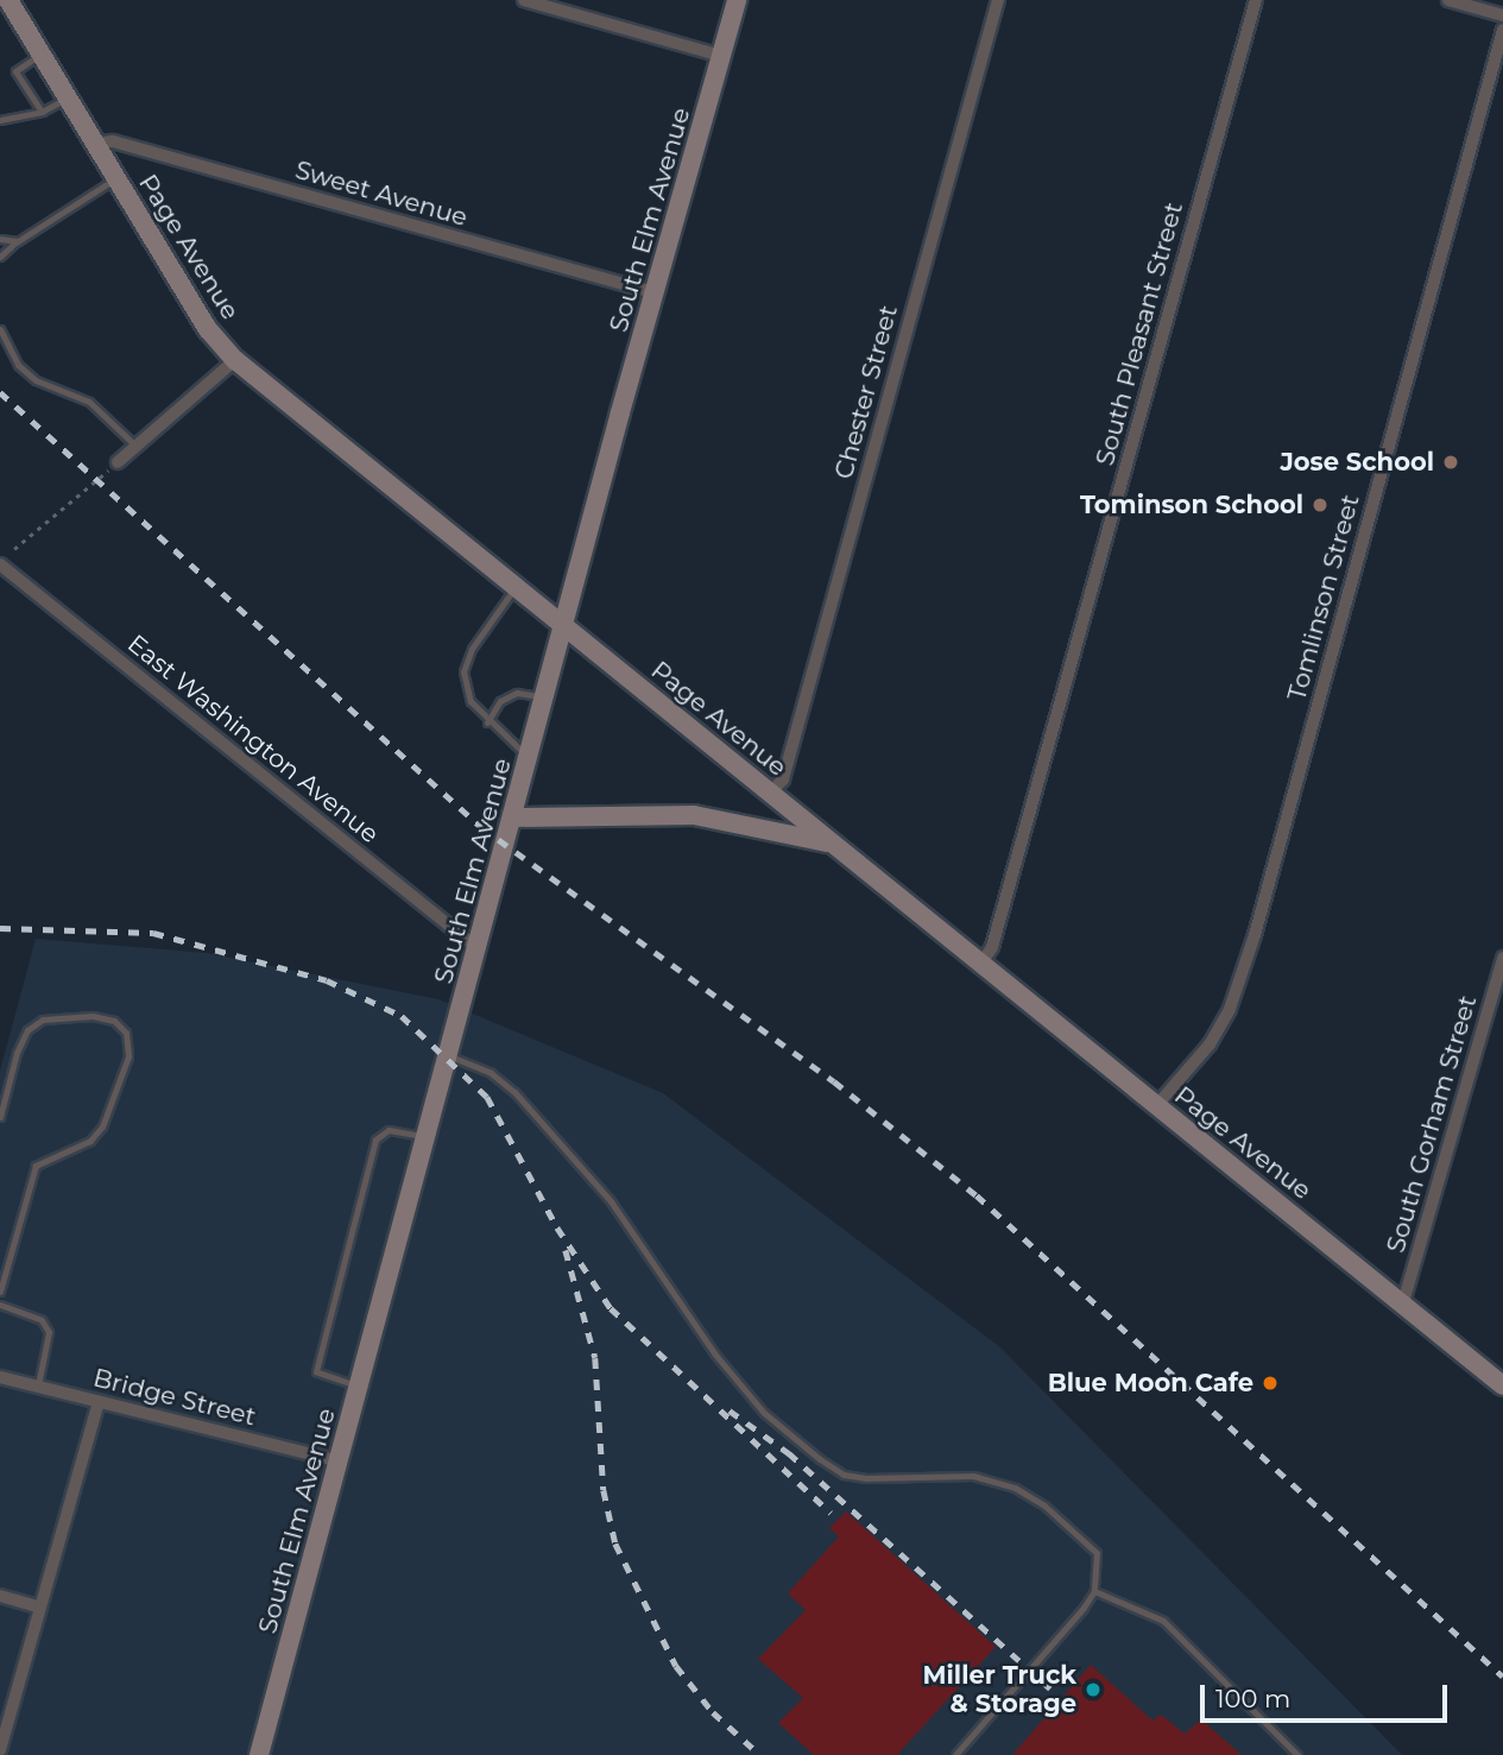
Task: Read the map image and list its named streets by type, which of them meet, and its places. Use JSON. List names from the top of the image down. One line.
{"streets":{"street":["Sweet Avenue","South Elm Avenue","Page Avenue","South Pleasant Street","Chester Street","Tomlinson Street","East Washington Avenue","South Gorham Street","Bridge Street"]},"crossings":[["Sweet Avenue","South Elm Avenue"],["Sweet Avenue","Page Avenue"],["South Elm Avenue","Page Avenue"],["South Elm Avenue","East Washington Avenue"],["South Elm Avenue","Bridge Street"],["Page Avenue","South Pleasant Street"],["Page Avenue","Chester Street"],["Page Avenue","Tomlinson Street"],["Page Avenue","South Gorham Street"]],"places":["Jose School","Tominson School","Blue Moon Cafe","Miller Truck & Storage"],"scale_bar":"100 m"}
